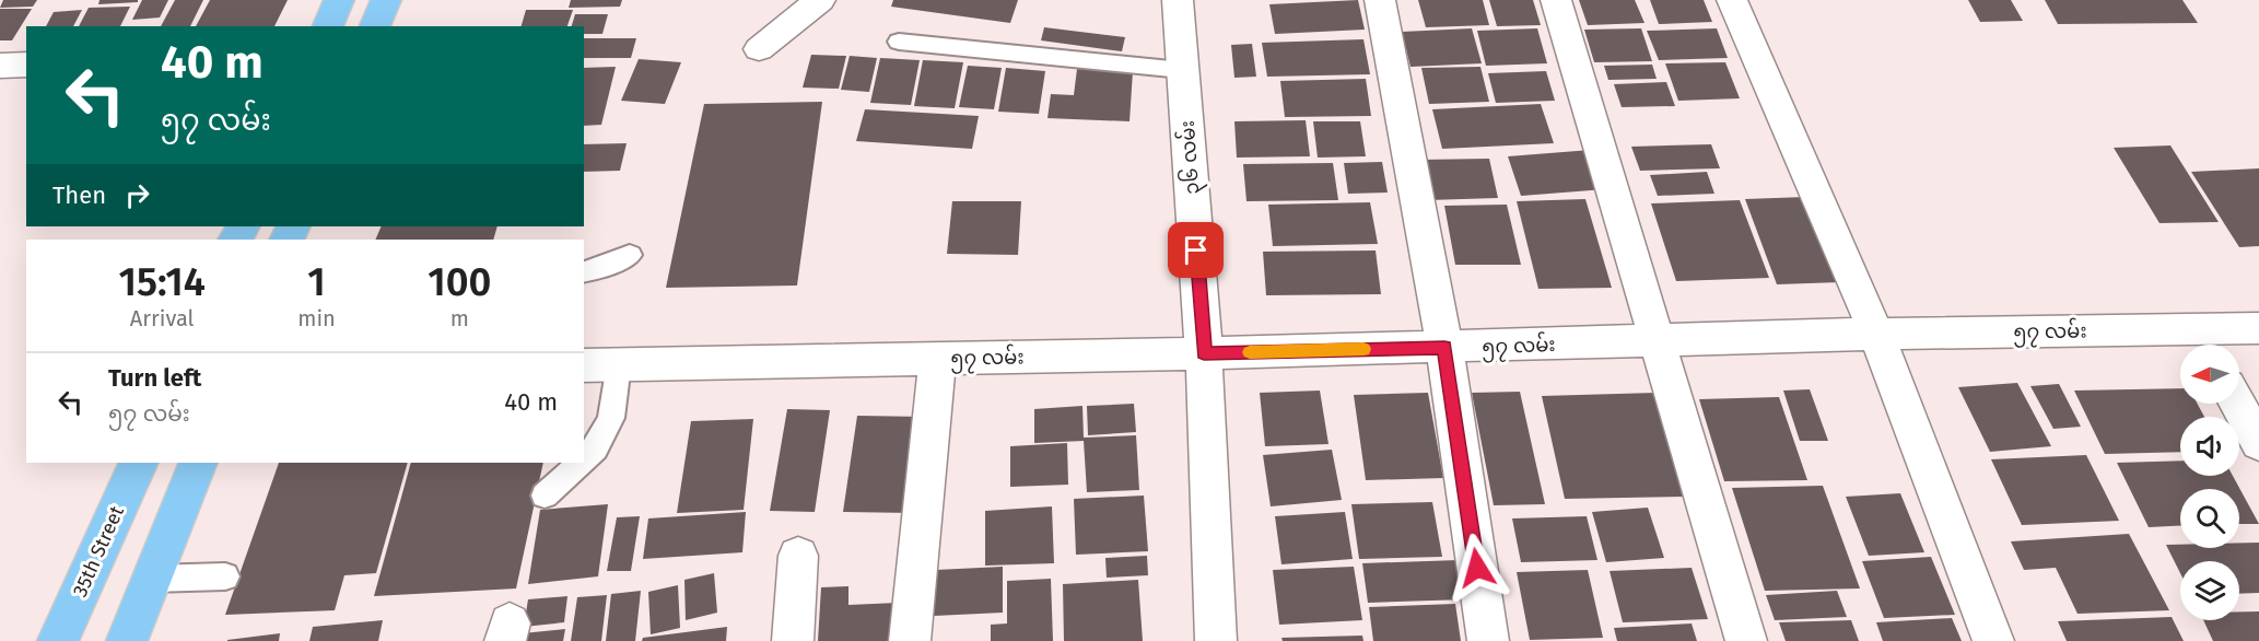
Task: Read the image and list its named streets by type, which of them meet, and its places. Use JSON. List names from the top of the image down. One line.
{"streets":{"main road":["35th Street"],"street":["၃၆ လမ်း","၅၇ လမ်း"]},"crossings":[["၃၆ လမ်း","၅၇ လမ်း"]],"north":"left","page":{"turn":["40 m","၅၇ လမ်း"],"then":"Then","eta":["15:14","Arrival","1","min","100","m"],"list":[{"name":"Turn left","note":"၅၇ လမ်း","value":"40 m"}]}}
